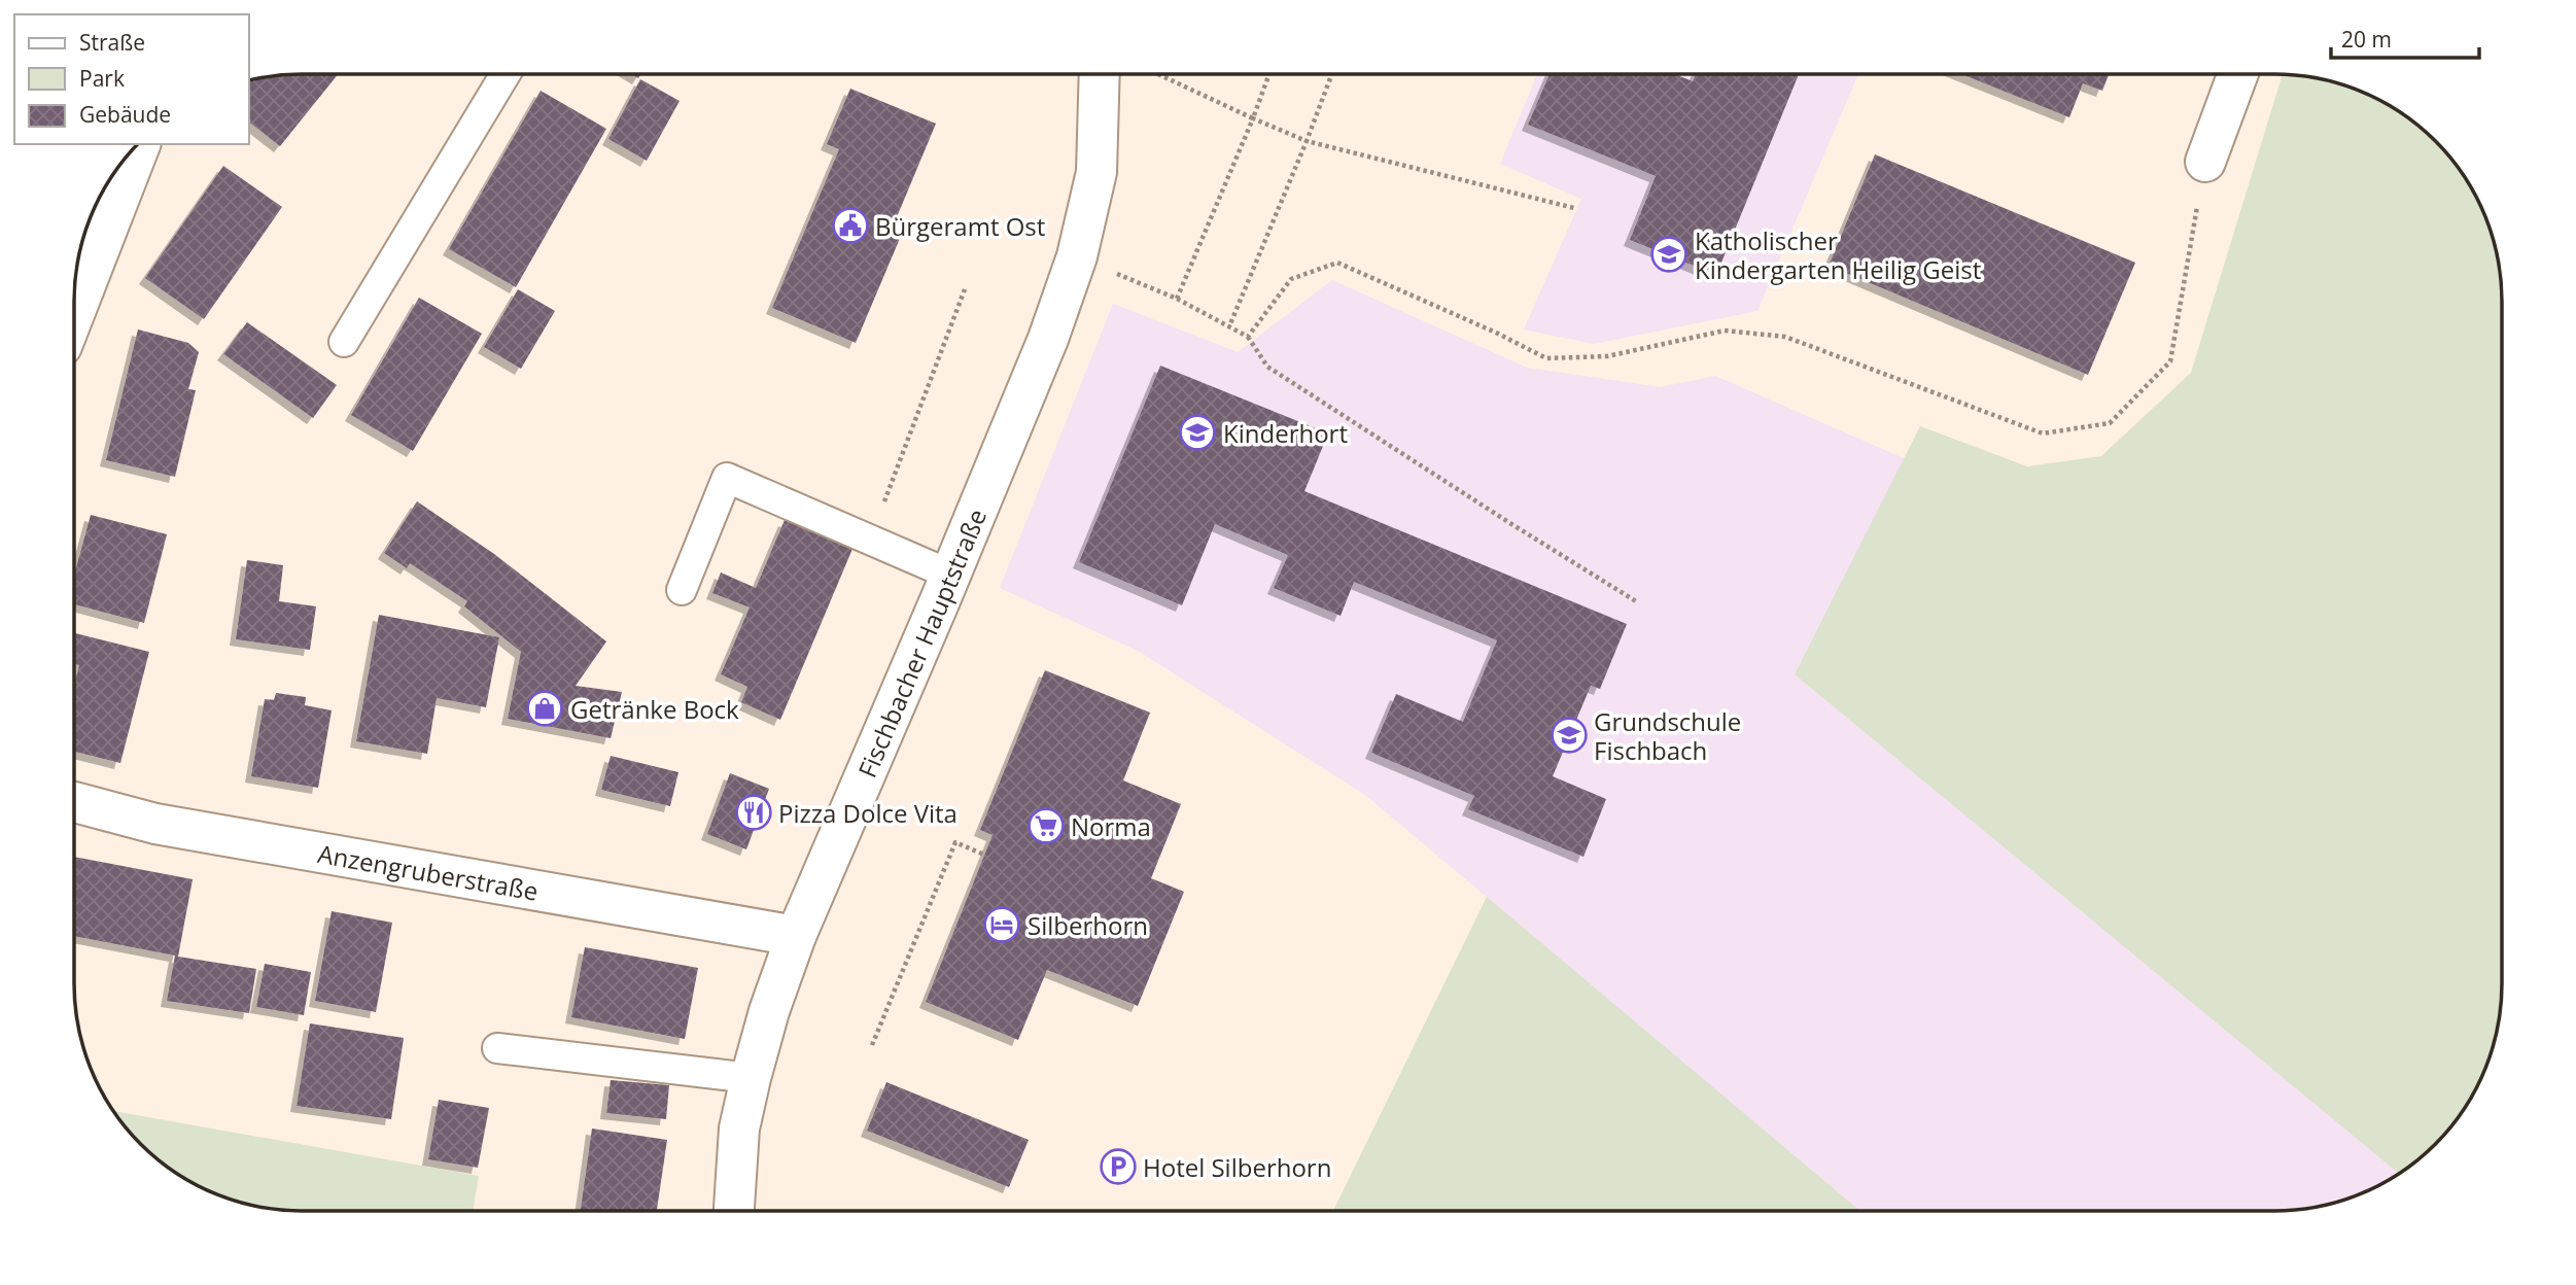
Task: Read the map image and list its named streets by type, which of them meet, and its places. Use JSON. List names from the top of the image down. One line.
{"streets":{"main road":["Fischbacher Hauptstraße","Anzengruberstraße"]},"crossings":[["Fischbacher Hauptstraße","Anzengruberstraße"]],"places":{"public building":["Bürgeramt Ost"],"school or university":["Katholischer Kindergarten Heilig Geist","Kinderhort","Grundschule Fischbach"],"shop":["Getränke Bock"],"restaurant":["Pizza Dolce Vita"],"supermarket":["Norma"],"hotel":["Silberhorn"],"parking":["Hotel Silberhorn"]},"legend":["Straße","Park","Gebäude"],"scale_bar":"20 m"}
